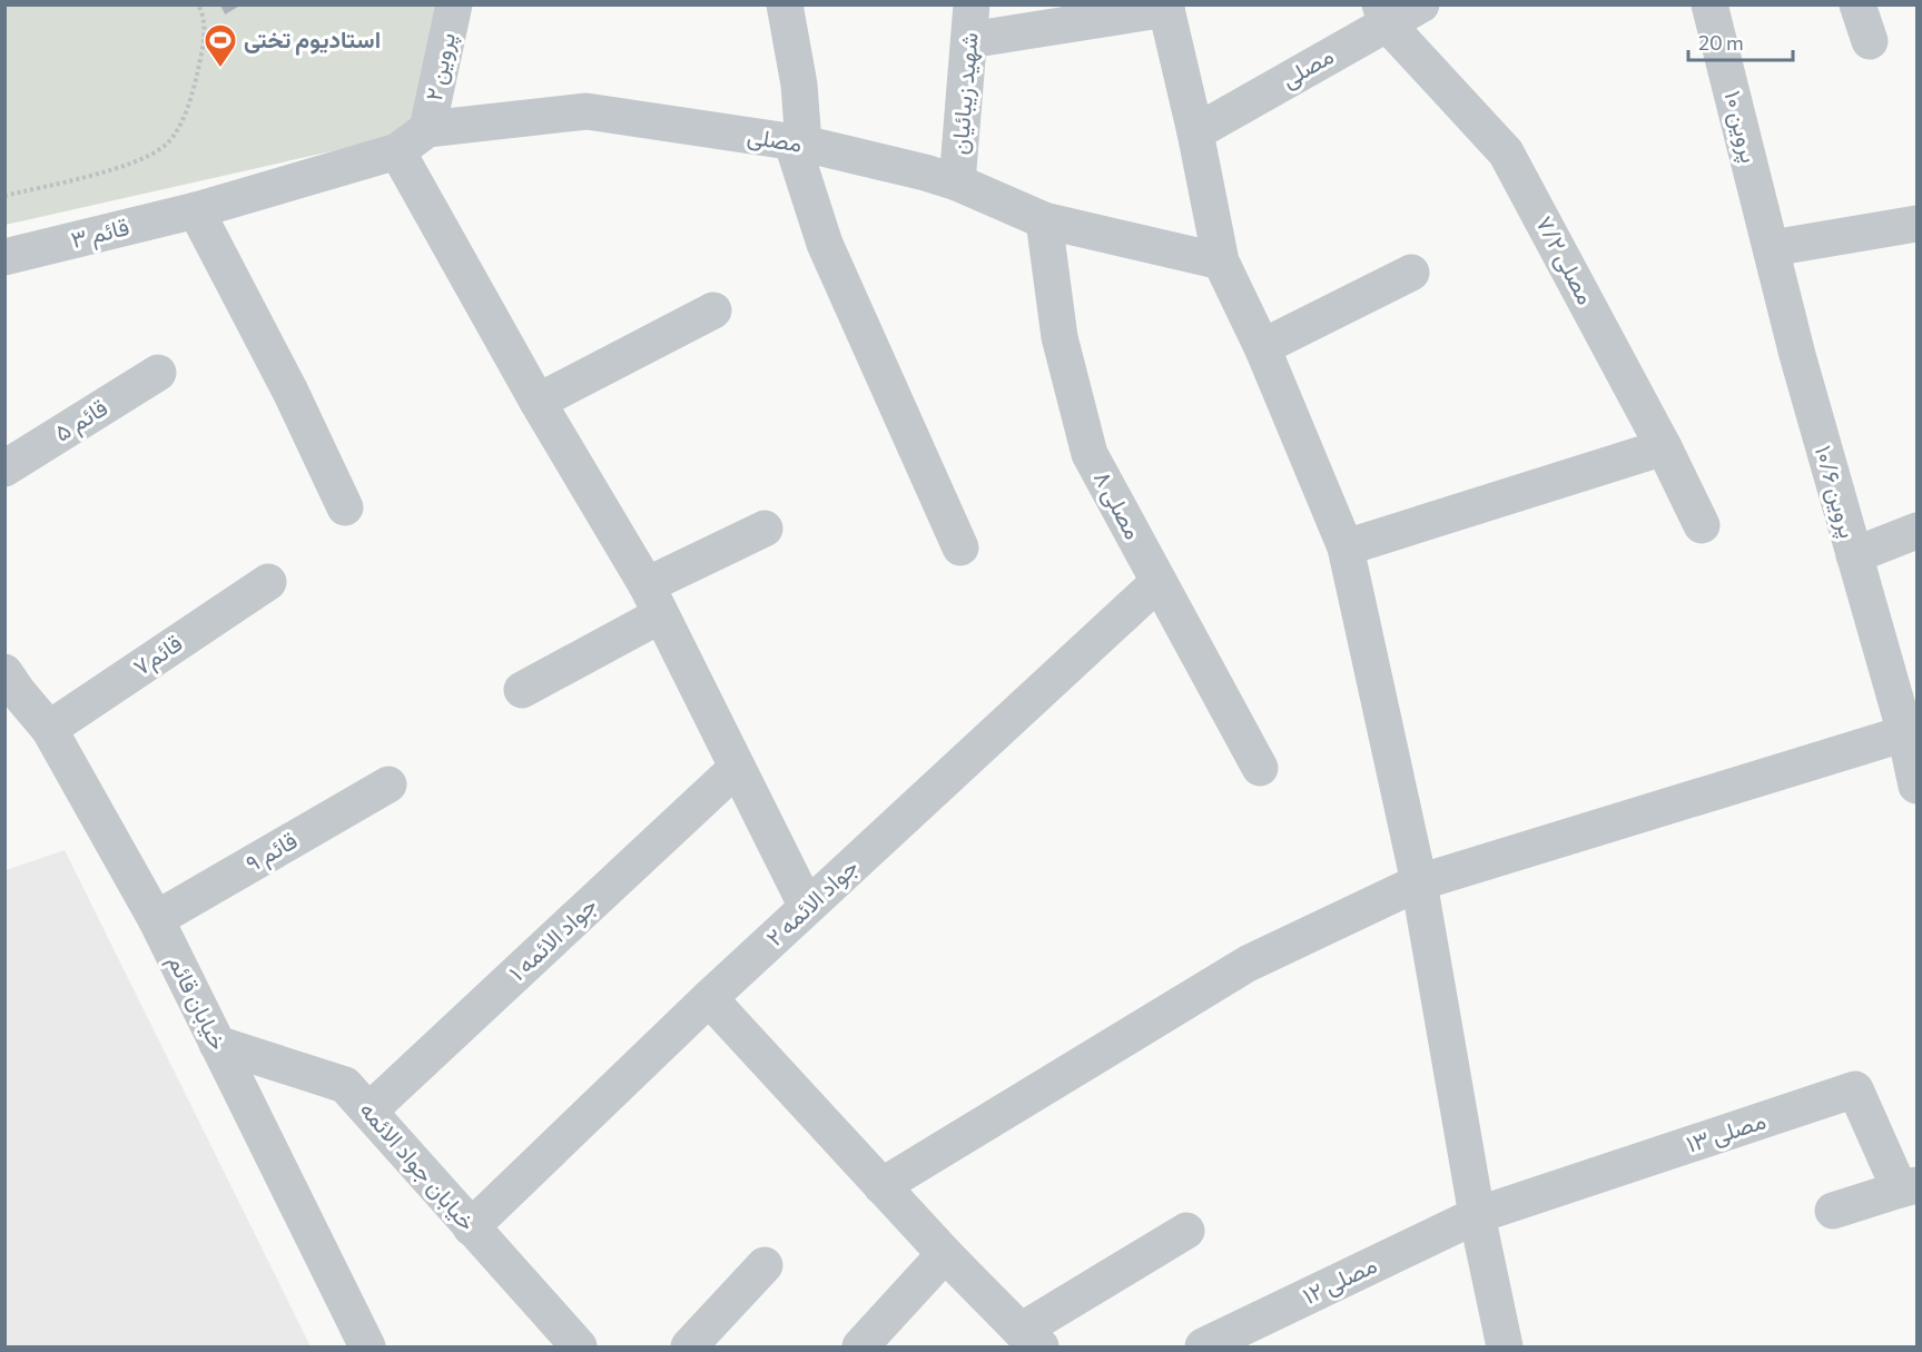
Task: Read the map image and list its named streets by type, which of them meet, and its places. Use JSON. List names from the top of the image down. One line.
{"streets":{"street":["پروین ۲","مصلی","شهید زیبائیان","پروین ۱۰","قائم ۳","مصلی ۷/۲","قائم ۵","پروین ۱۰/۶","مصلی ۸","قائم۷","قائم ۹","جواد الائمه ۲","جواد الائمه ۱","خیابان قائم","مصلی ۱۳","خیابان جواد الائمه","مصلی ۱۲"]},"crossings":[["پروین ۲","مصلی"],["مصلی","شهید زیبائیان"],["مصلی","قائم ۳"],["مصلی","مصلی ۷/۲"],["مصلی","مصلی ۸"],["پروین ۱۰","پروین ۱۰/۶"],["مصلی ۸","جواد الائمه ۲"],["قائم۷","خیابان قائم"],["قائم ۹","خیابان قائم"],["جواد الائمه ۲","خیابان جواد الائمه"],["جواد الائمه ۱","خیابان جواد الائمه"],["خیابان قائم","خیابان جواد الائمه"],["مصلی ۱۳","مصلی ۱۲"]],"places":{"sports":["استادیوم تختی"]},"scale_bar":"20 m"}
